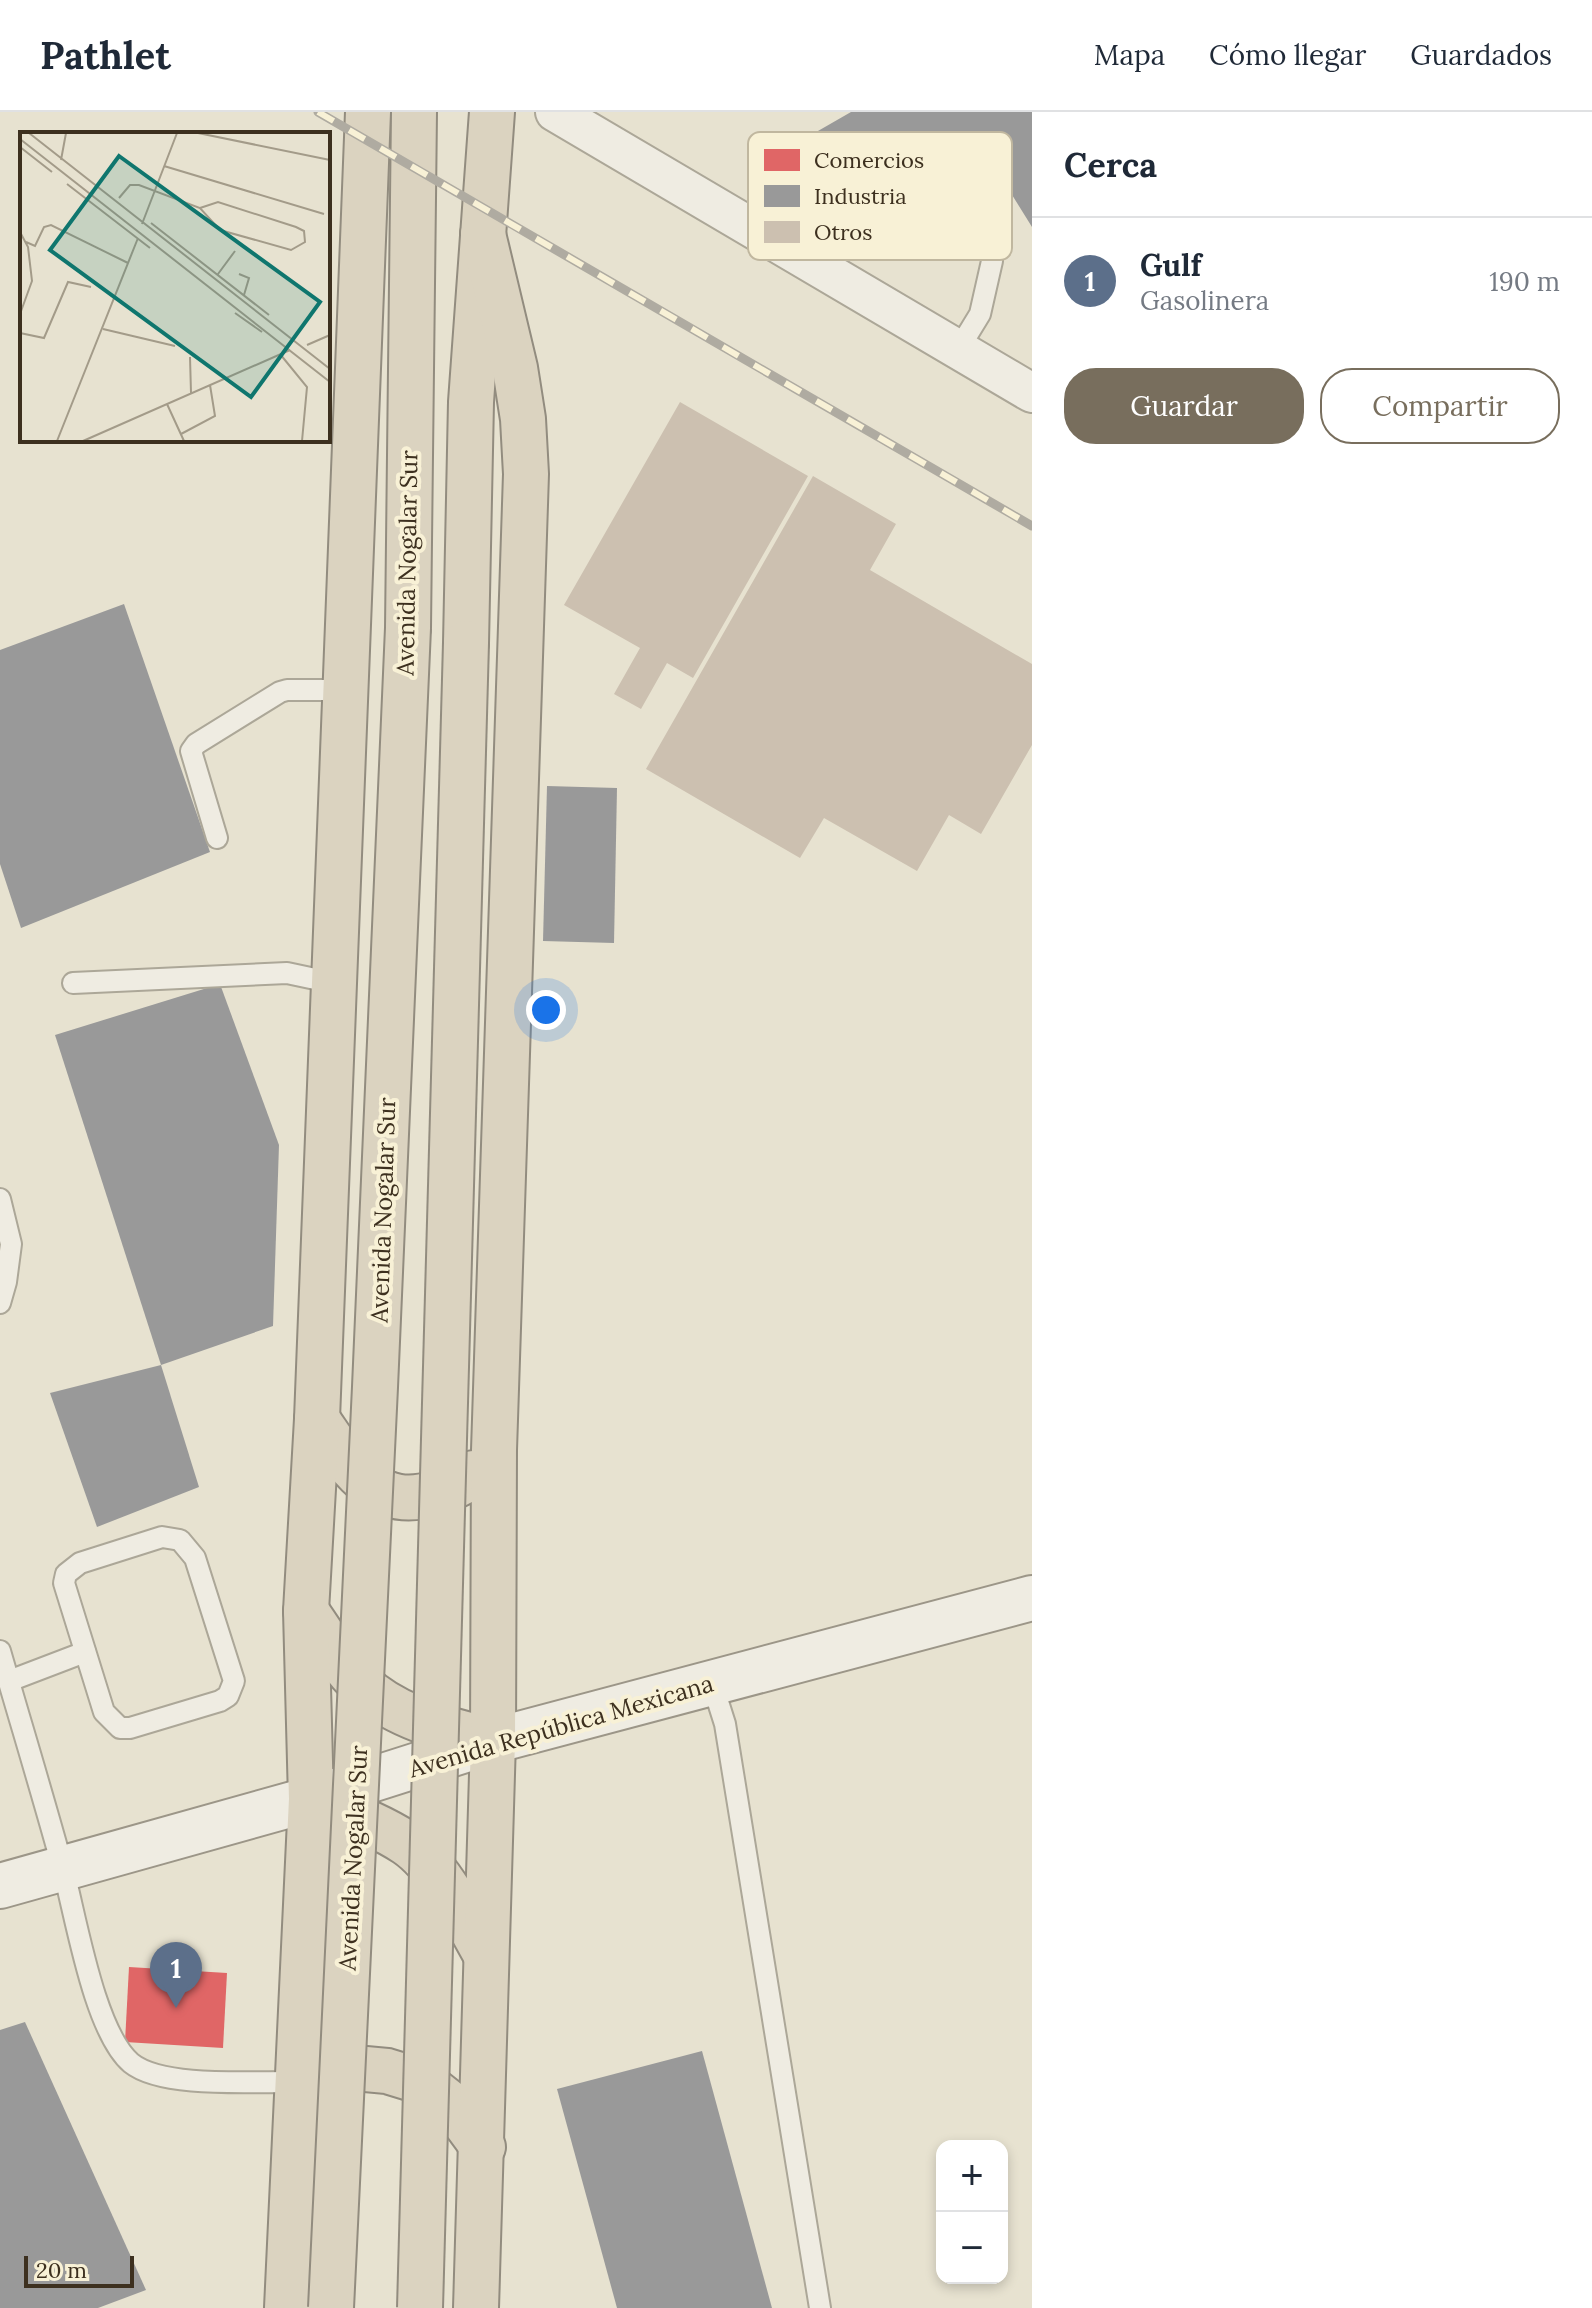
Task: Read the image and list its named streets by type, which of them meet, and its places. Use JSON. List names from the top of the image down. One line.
{"streets":{"highway":["Avenida Nogalar Sur"],"street":["Avenida República Mexicana"]},"legend":["Comercios","Industria","Otros"],"scale_bar":"20 m","page":{"header":"Pathlet","nav":["Mapa","Cómo llegar","Guardados"],"heading":"Cerca","list":[{"mark":"1","name":"Gulf","note":"Gasolinera","value":"190 m"}],"buttons":["Guardar","Compartir"],"pins":"1","map_buttons":["+","−"],"scale":"20 m"}}
